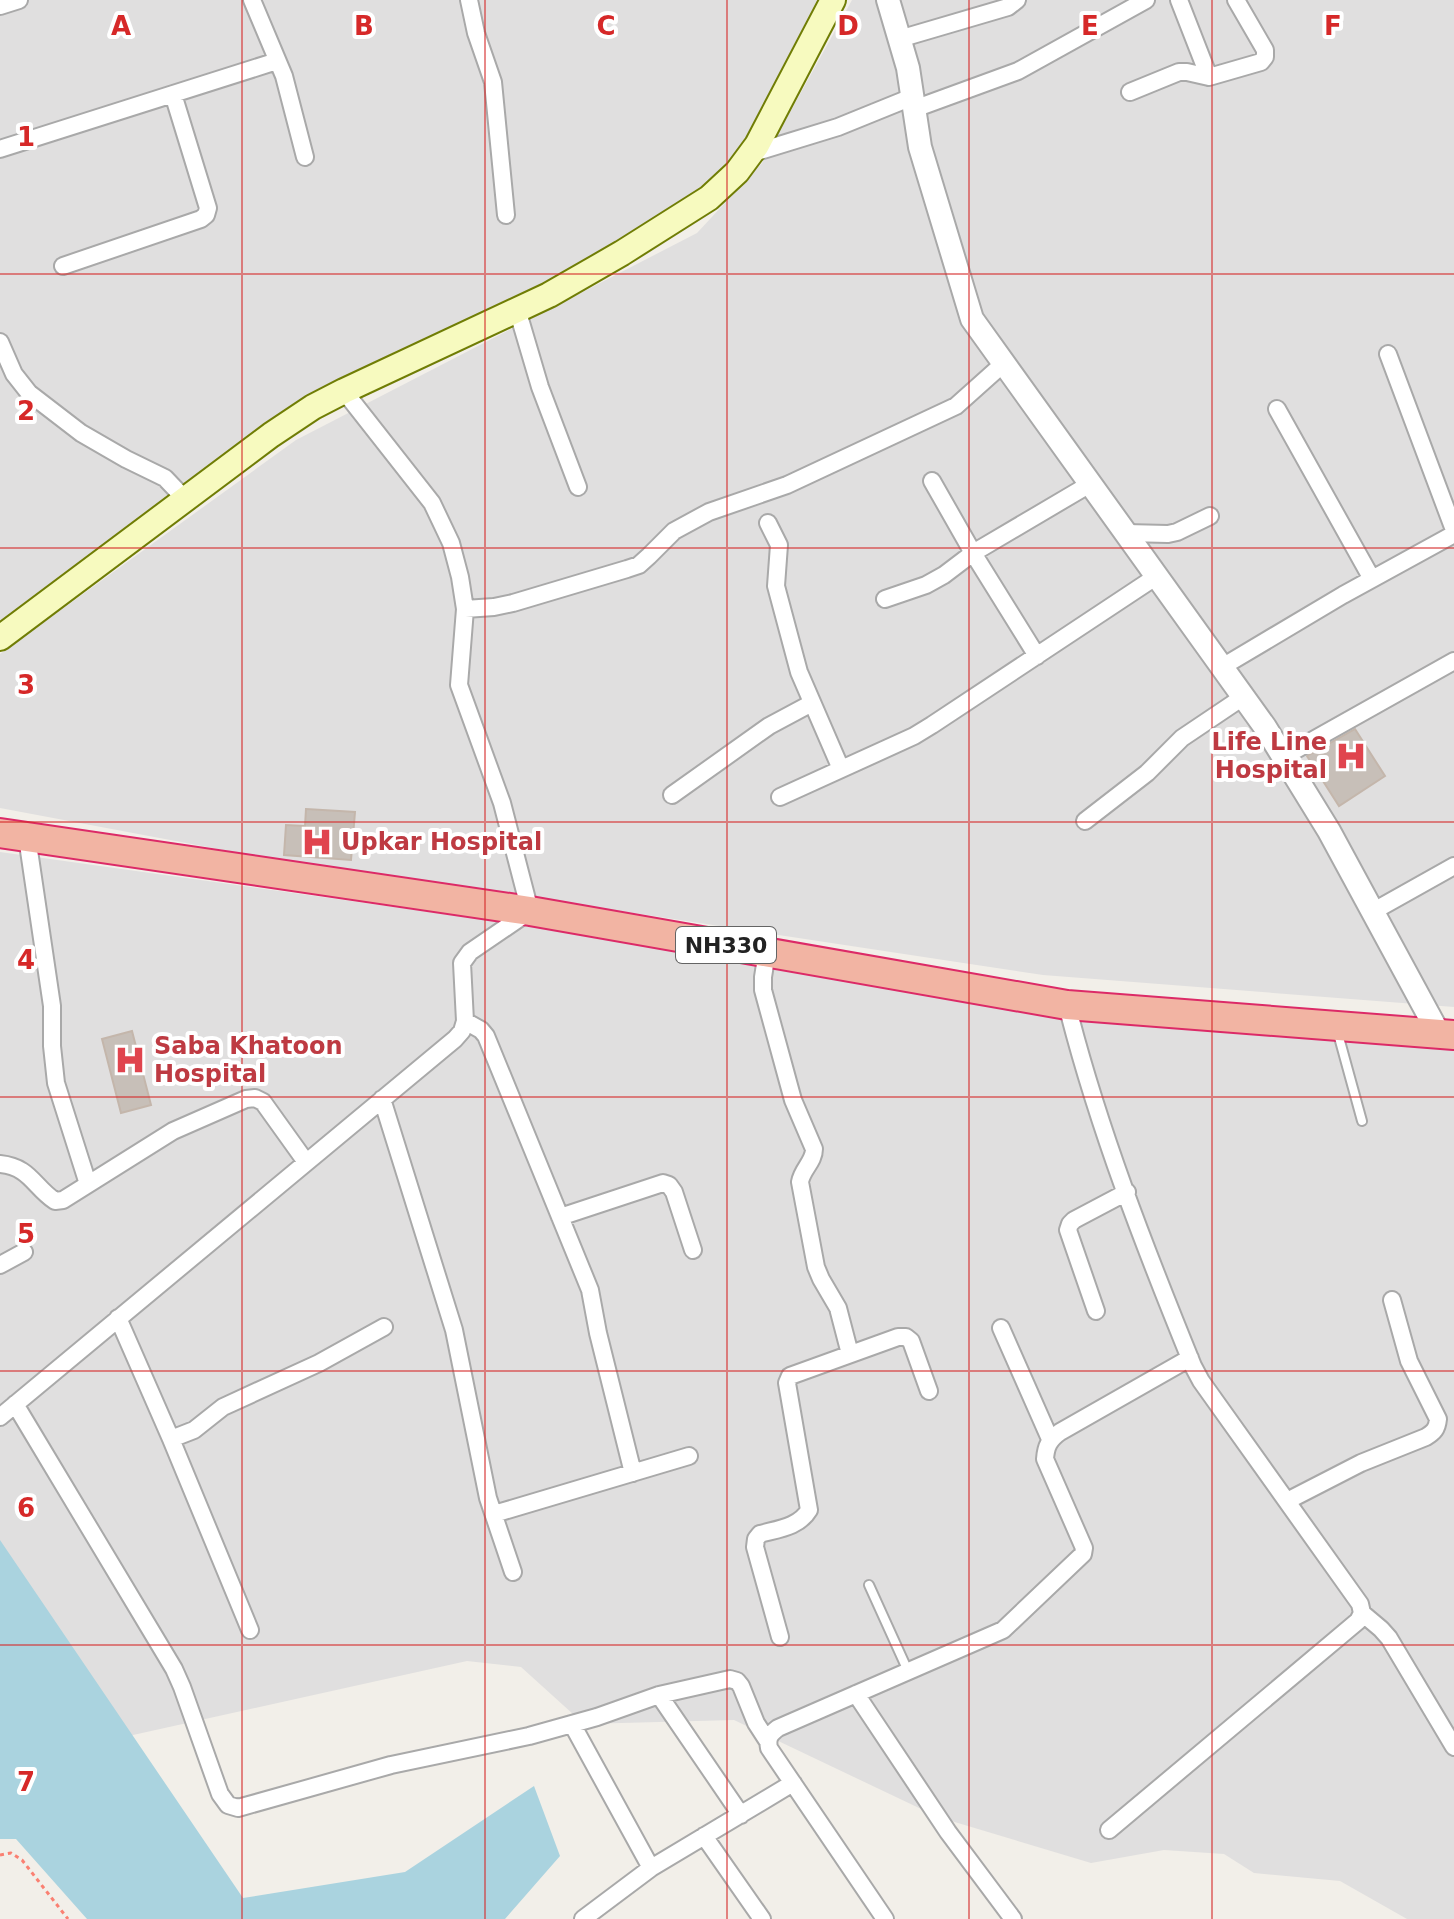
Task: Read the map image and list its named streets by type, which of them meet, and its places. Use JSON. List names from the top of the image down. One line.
{"streets":{"highway":["NH330"]},"places":{"hospital":["Life Line Hospital","Upkar Hospital","Saba Khatoon Hospital"]},"grid":{"columns":["A","B","C","D","E","F"],"rows":["1","2","3","4","5","6","7"]}}
